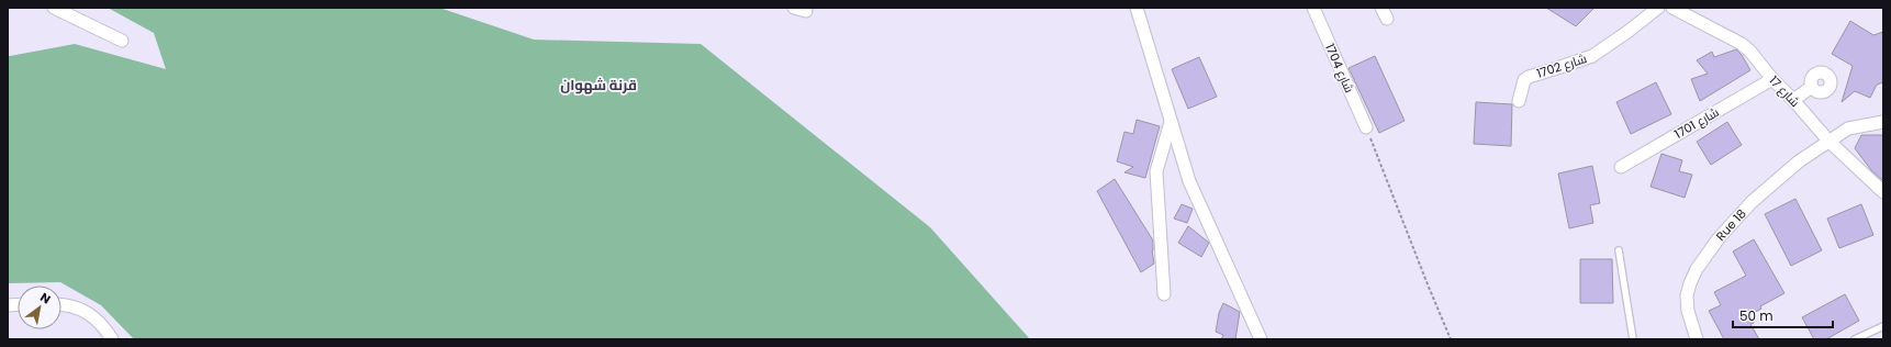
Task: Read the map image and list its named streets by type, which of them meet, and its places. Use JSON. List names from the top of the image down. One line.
{"streets":{"street":["شارع 1702","شارع 1704","شارع 17","شارع 1701","Rue 18"]},"crossings":[["شارع 17","شارع 1701"],["شارع 17","Rue 18"]],"districts":["قرنة شهوان"],"scale_bar":"50 m","north":"top right"}
